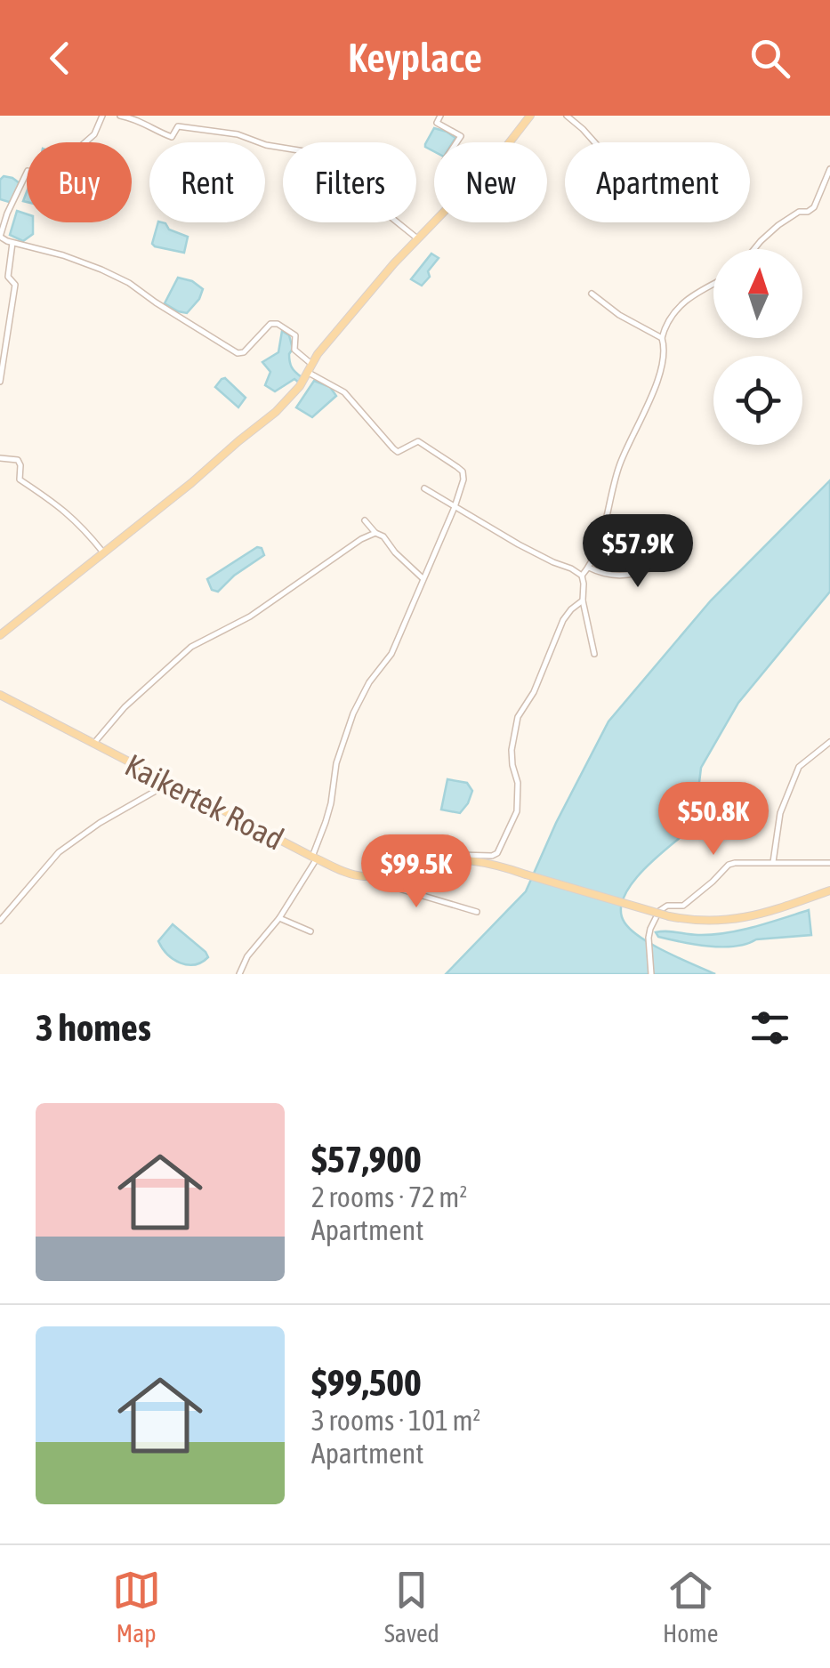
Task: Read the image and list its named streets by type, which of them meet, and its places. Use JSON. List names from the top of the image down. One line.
{"streets":{"main road":["Kaikertek Road"]},"north":"top","page":{"header":"Keyplace","chip":["Buy","Rent","Filters","New","Apartment"],"price":["$57.9K","$50.8K","$99.5K"],"heading":"3 homes","list":[{"name":"$57,900","note":"2 rooms · 72 m² · Apartment"},{"name":"$99,500","note":"3 rooms · 101 m² · Apartment"}],"tabs":["Map","Saved","Home"]}}
